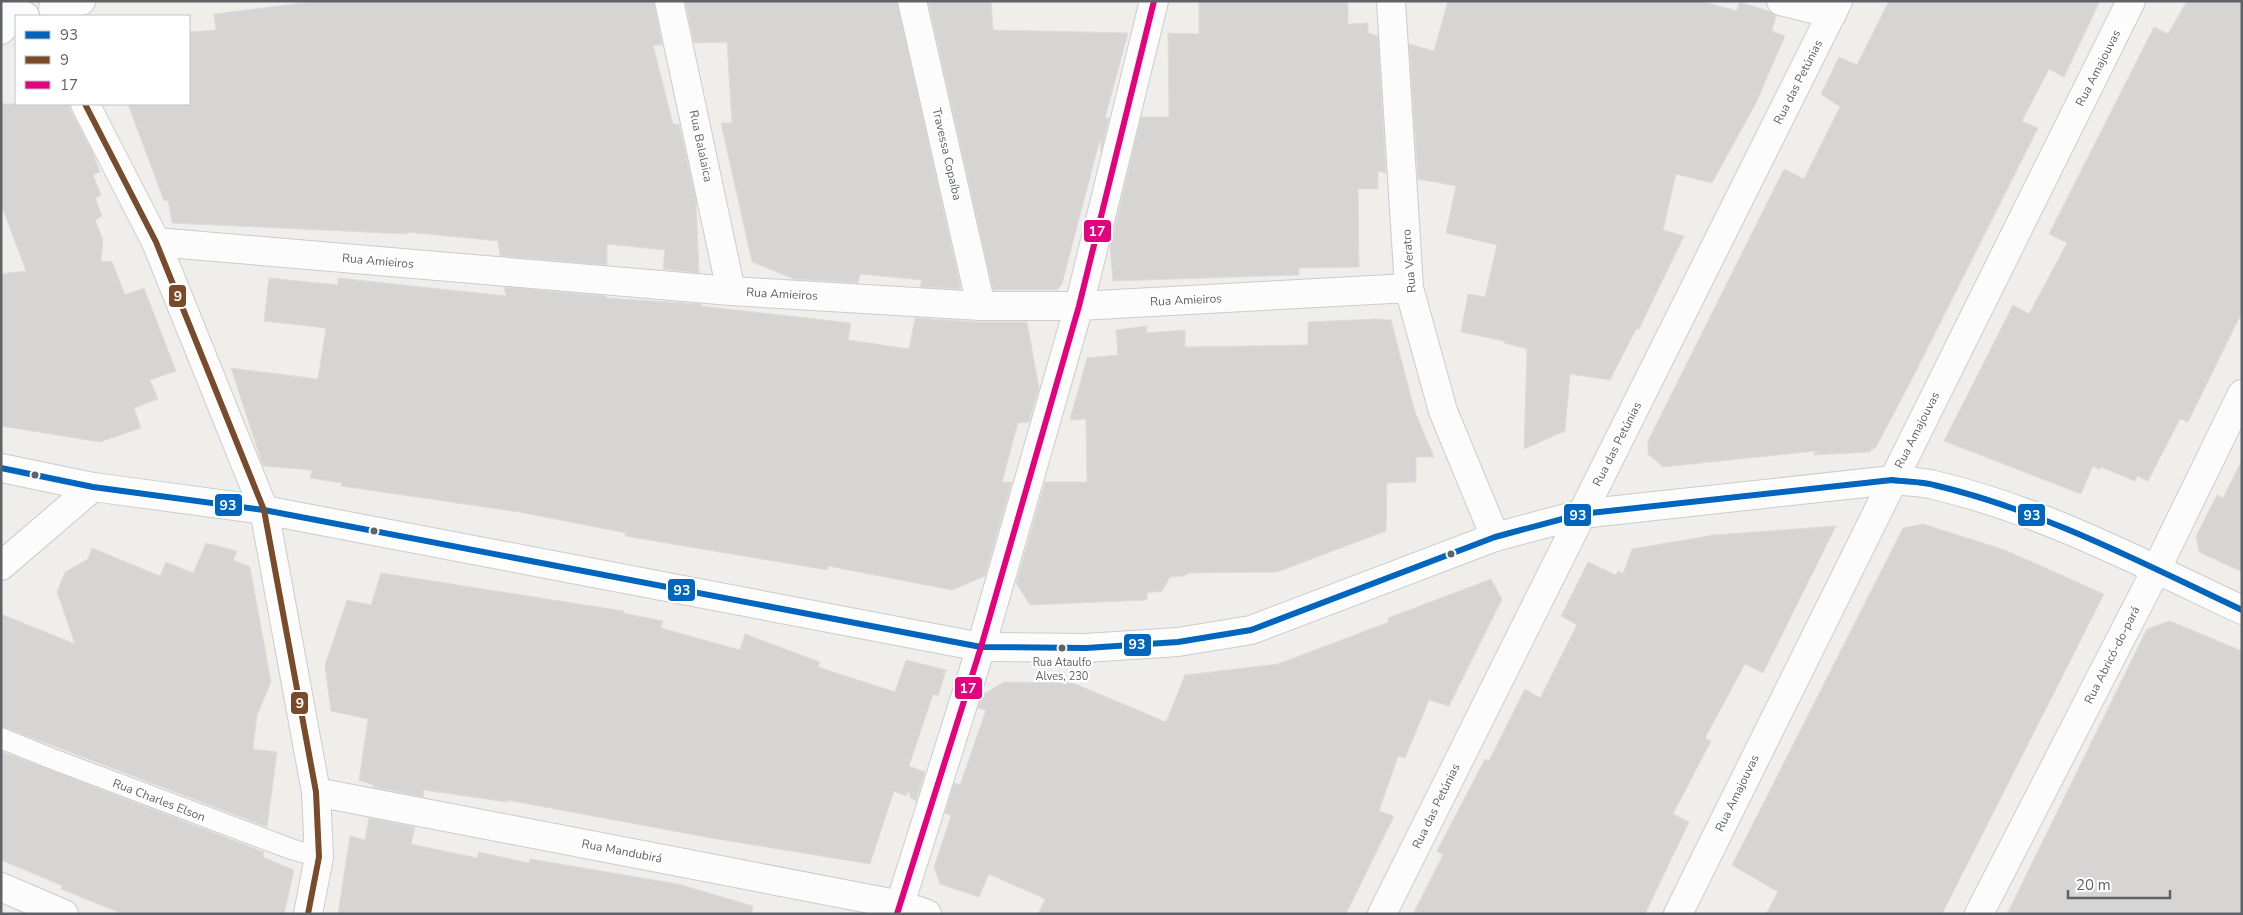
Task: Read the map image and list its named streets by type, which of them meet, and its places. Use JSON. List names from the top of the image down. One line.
{"streets":{"street":["Rua Amajouvas","Rua das Petúnias","Rua Balalaica","Travessa Copaíba","Rua Amieiros","Rua Veratro","Rua Abricó-do-pará","Rua Mandubirá"],"lane":["Rua Charles Elson"]},"crossings":[["Rua Balalaica","Rua Amieiros"],["Travessa Copaíba","Rua Amieiros"],["Rua Amieiros","Rua Veratro"]],"places":["Rua Ataulfo Alves, 230"],"lines":["transit line 17","transit line 9","transit line 93"],"legend":["93","9","17"],"scale_bar":"20 m"}
